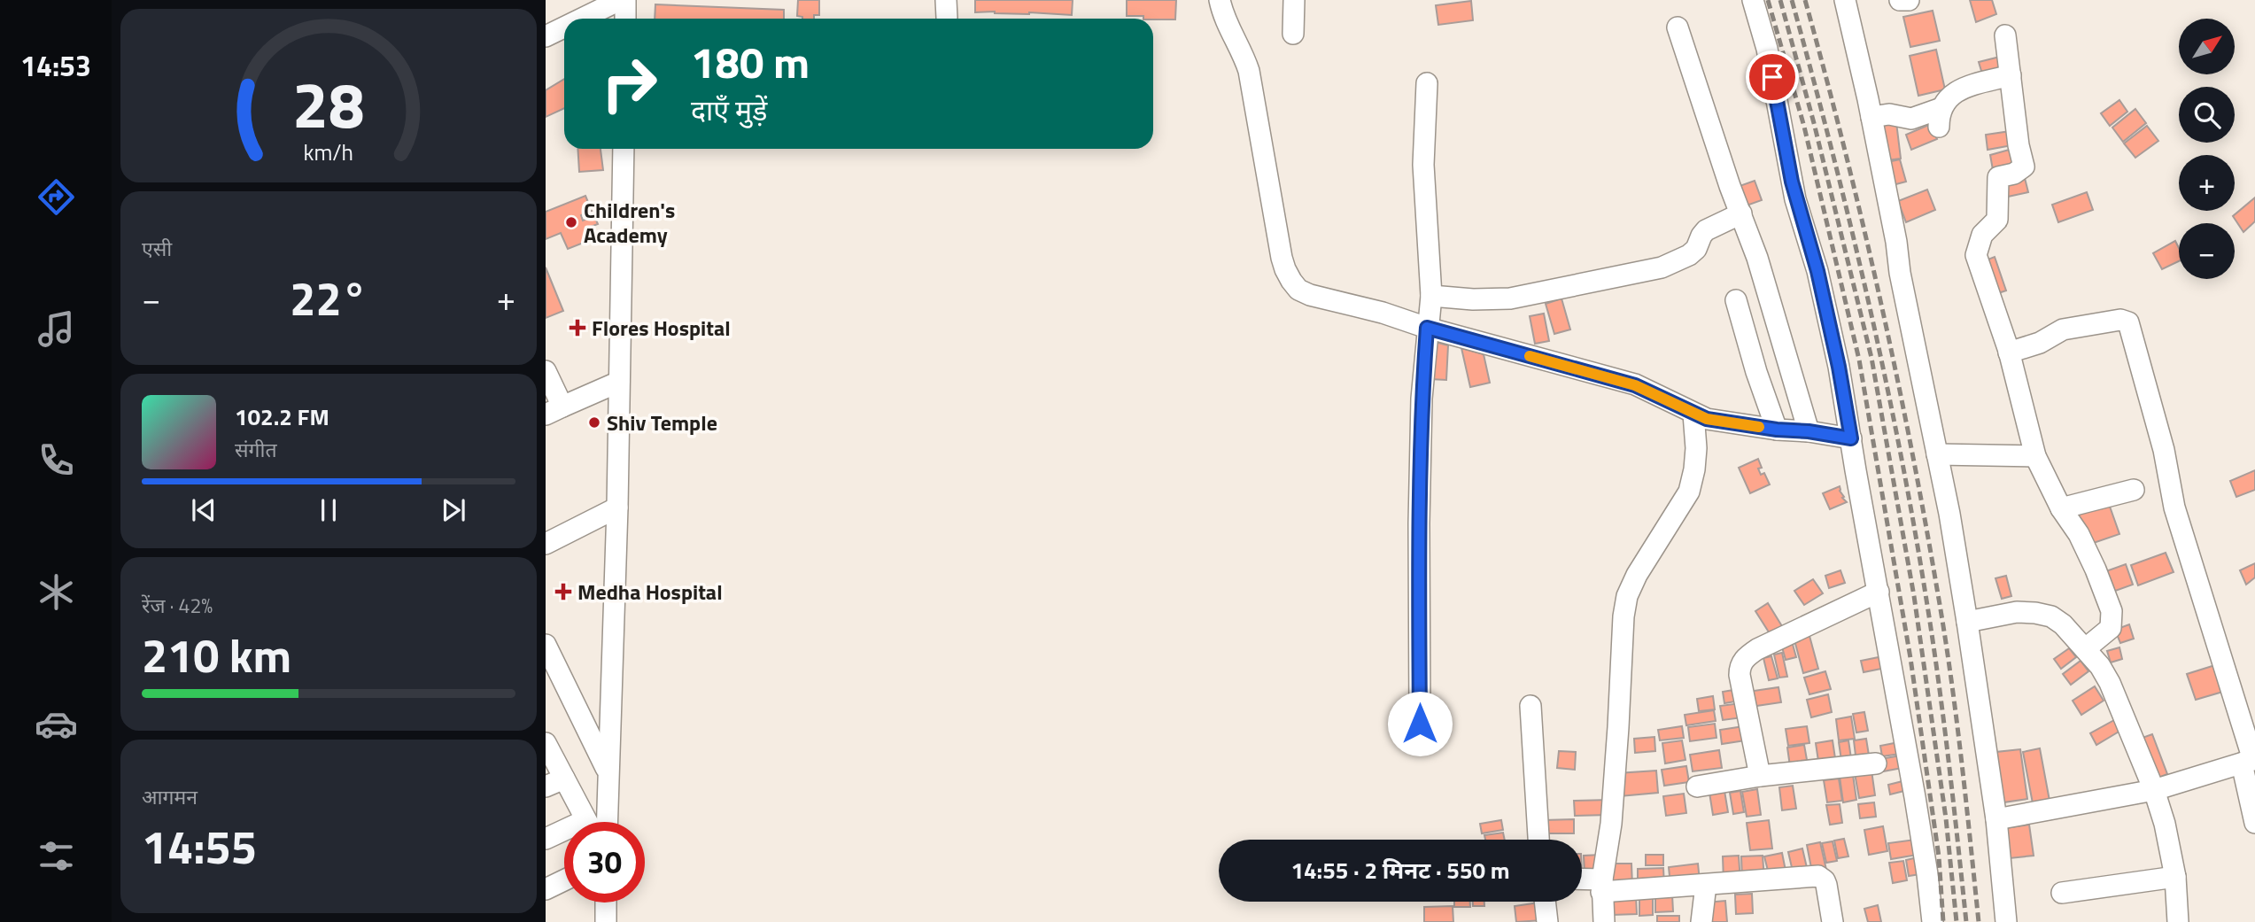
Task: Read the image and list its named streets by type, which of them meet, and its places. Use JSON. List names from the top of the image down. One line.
{"places":{"other":["Children's Academy","Shiv Temple"],"health":["Flores Hospital","Medha Hospital"]},"north":"top right","page":{"tabs":"14:53","map_buttons":["+","−"],"turn":["180 m","दाएँ मुड़ें"],"tile":["एसी",["रेंज · 42%","210 km"],["आगमन","14:55"]],"heat":["−","22°","+"],"song":["102.2 FM","संगीत"],"limit":"30","trip":"14:55 · 2 मिनट · 550 m","gauge":["28","km/h"]}}
